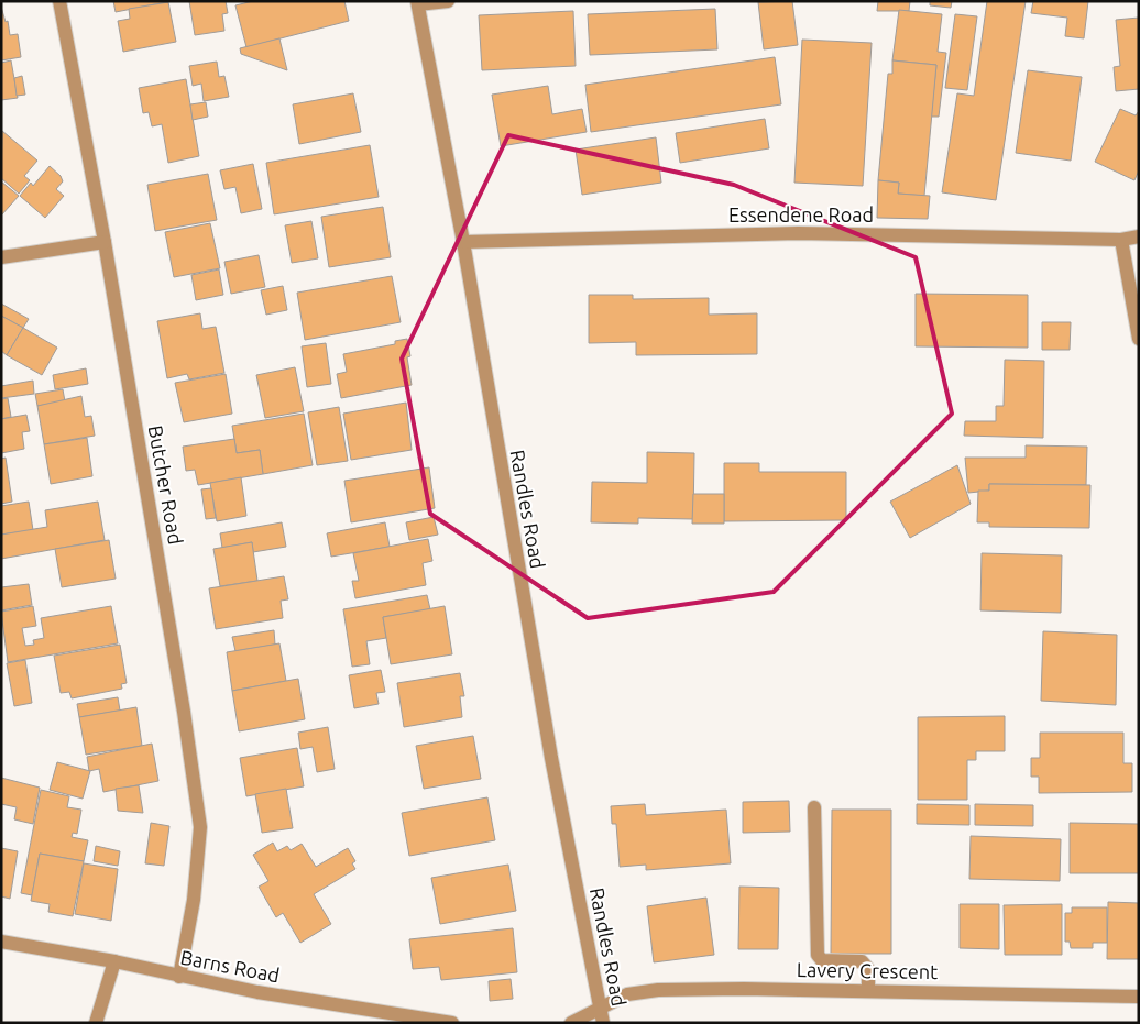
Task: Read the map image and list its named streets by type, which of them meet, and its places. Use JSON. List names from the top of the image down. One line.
{"streets":{"street":["Essendene Road","Butcher Road","Randles Road","Barns Road","Lavery Crescent"]},"crossings":[["Essendene Road","Randles Road"],["Butcher Road","Barns Road"],["Randles Road","Lavery Crescent"]]}
